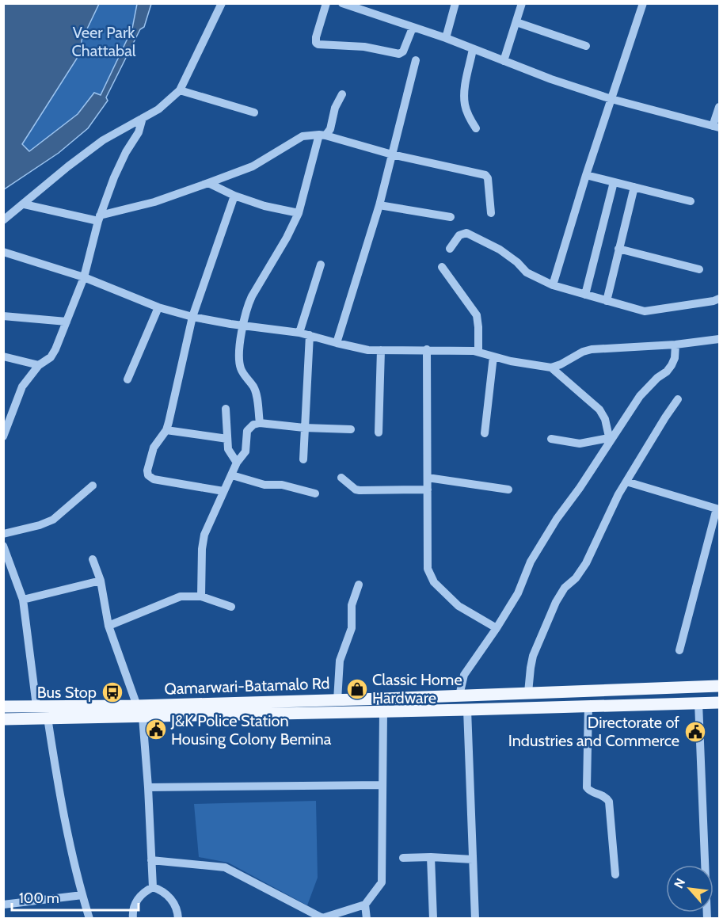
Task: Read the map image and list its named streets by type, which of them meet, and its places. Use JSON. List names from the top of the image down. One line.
{"streets":{"main road":["Qamarwari-Batamalo Rd"]},"parks":["Veer Park Chattabal"],"places":{"shop":["Classic Home Hardware"],"bus stop":["Bus Stop"],"public building":["J&K Police Station Housing Colony Bemina","Directorate of Industries and Commerce"]},"scale_bar":"100 m","north":"top left"}
